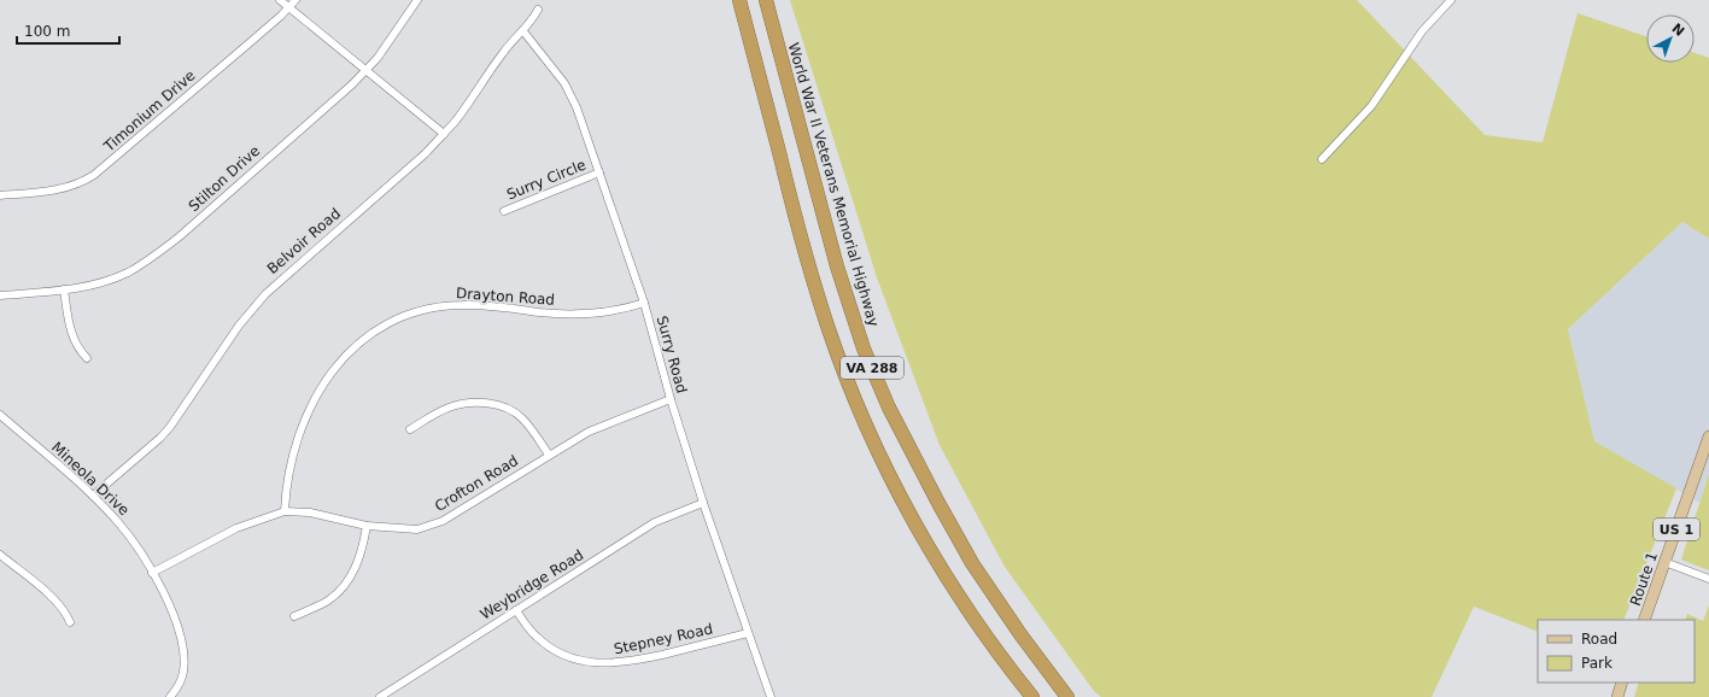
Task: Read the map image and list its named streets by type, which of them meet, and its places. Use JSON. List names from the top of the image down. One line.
{"streets":{"highway":["World War II Veterans Memorial Highway","VA 288"],"main road":["US 1","Route 1"],"street":["Timonium Drive","Stilton Drive","Surry Circle","Belvoir Road","Drayton Road","Surry Road","Mineola Drive","Crofton Road","Weybridge Road","Stepney Road"]},"crossings":[["Surry Circle","Surry Road"],["Belvoir Road","Surry Road"],["Belvoir Road","Mineola Drive"],["Drayton Road","Surry Road"],["Drayton Road","Crofton Road"],["Surry Road","Crofton Road"],["Surry Road","Weybridge Road"],["Surry Road","Stepney Road"],["Mineola Drive","Crofton Road"],["Weybridge Road","Stepney Road"]],"legend":["Road","Park"],"scale_bar":"100 m","north":"top right"}
